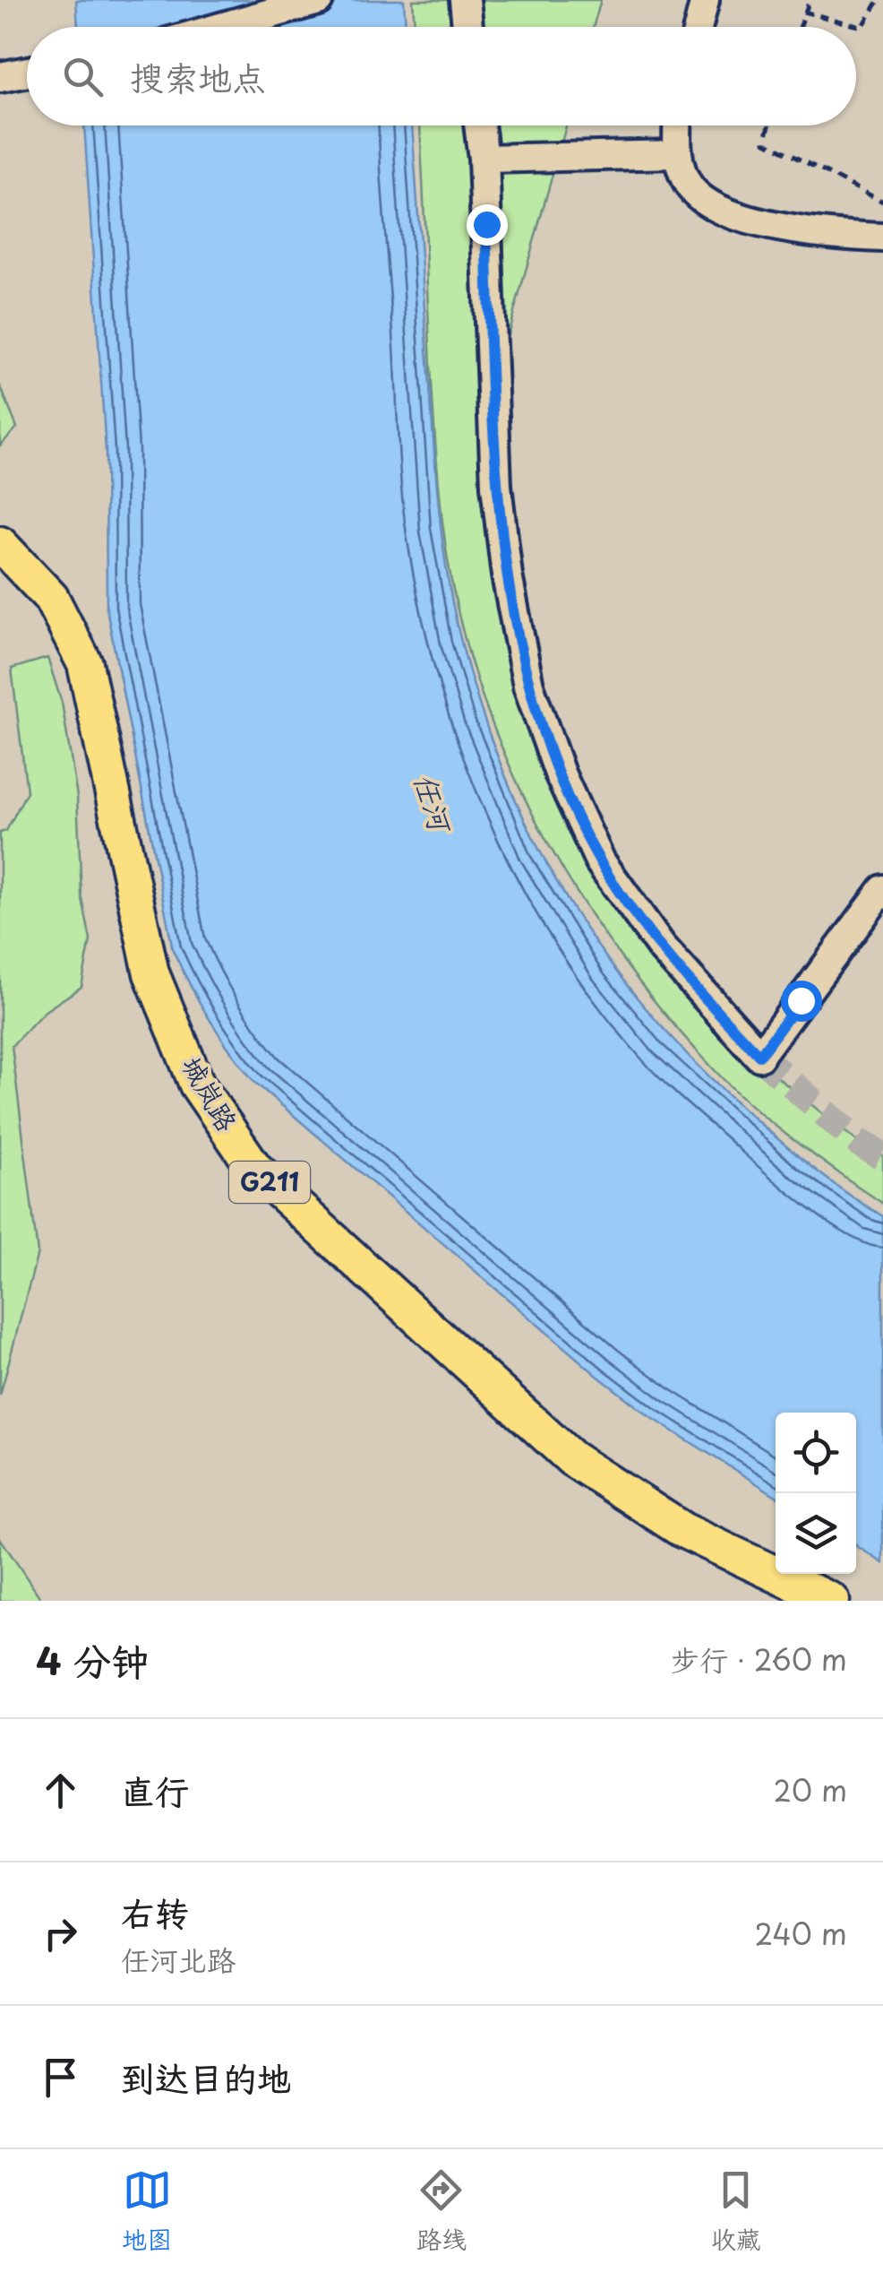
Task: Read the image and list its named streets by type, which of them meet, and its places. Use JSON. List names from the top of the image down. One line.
{"streets":{"highway":["城岚路","G211"]},"water":["任河"],"page":{"search":"搜索地点","heading":["4 分钟","步行 · 260 m"],"list":[["直行","20 m"],["右转","任河北路","240 m"],"到达目的地"],"nav":["地图","路线","收藏"]}}
